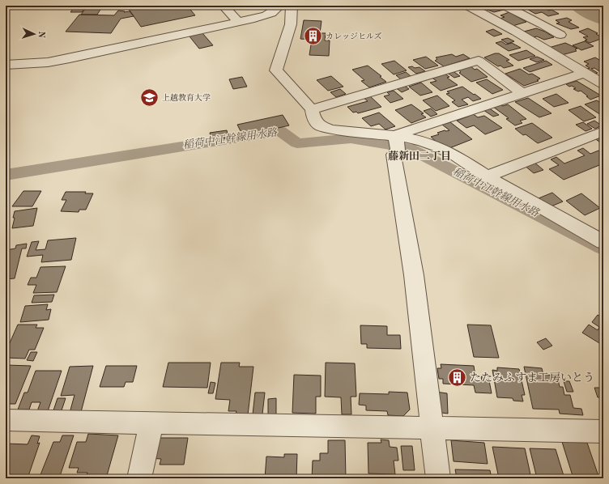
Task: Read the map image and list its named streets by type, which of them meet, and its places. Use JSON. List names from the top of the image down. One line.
{"districts":["藤新田二丁目"],"water":["稲荷中江幹線用水路"],"places":{"building":["カレッジヒルズ","たたみふすま工房いとう"],"school or university":["上越教育大学"]},"north":"right"}
